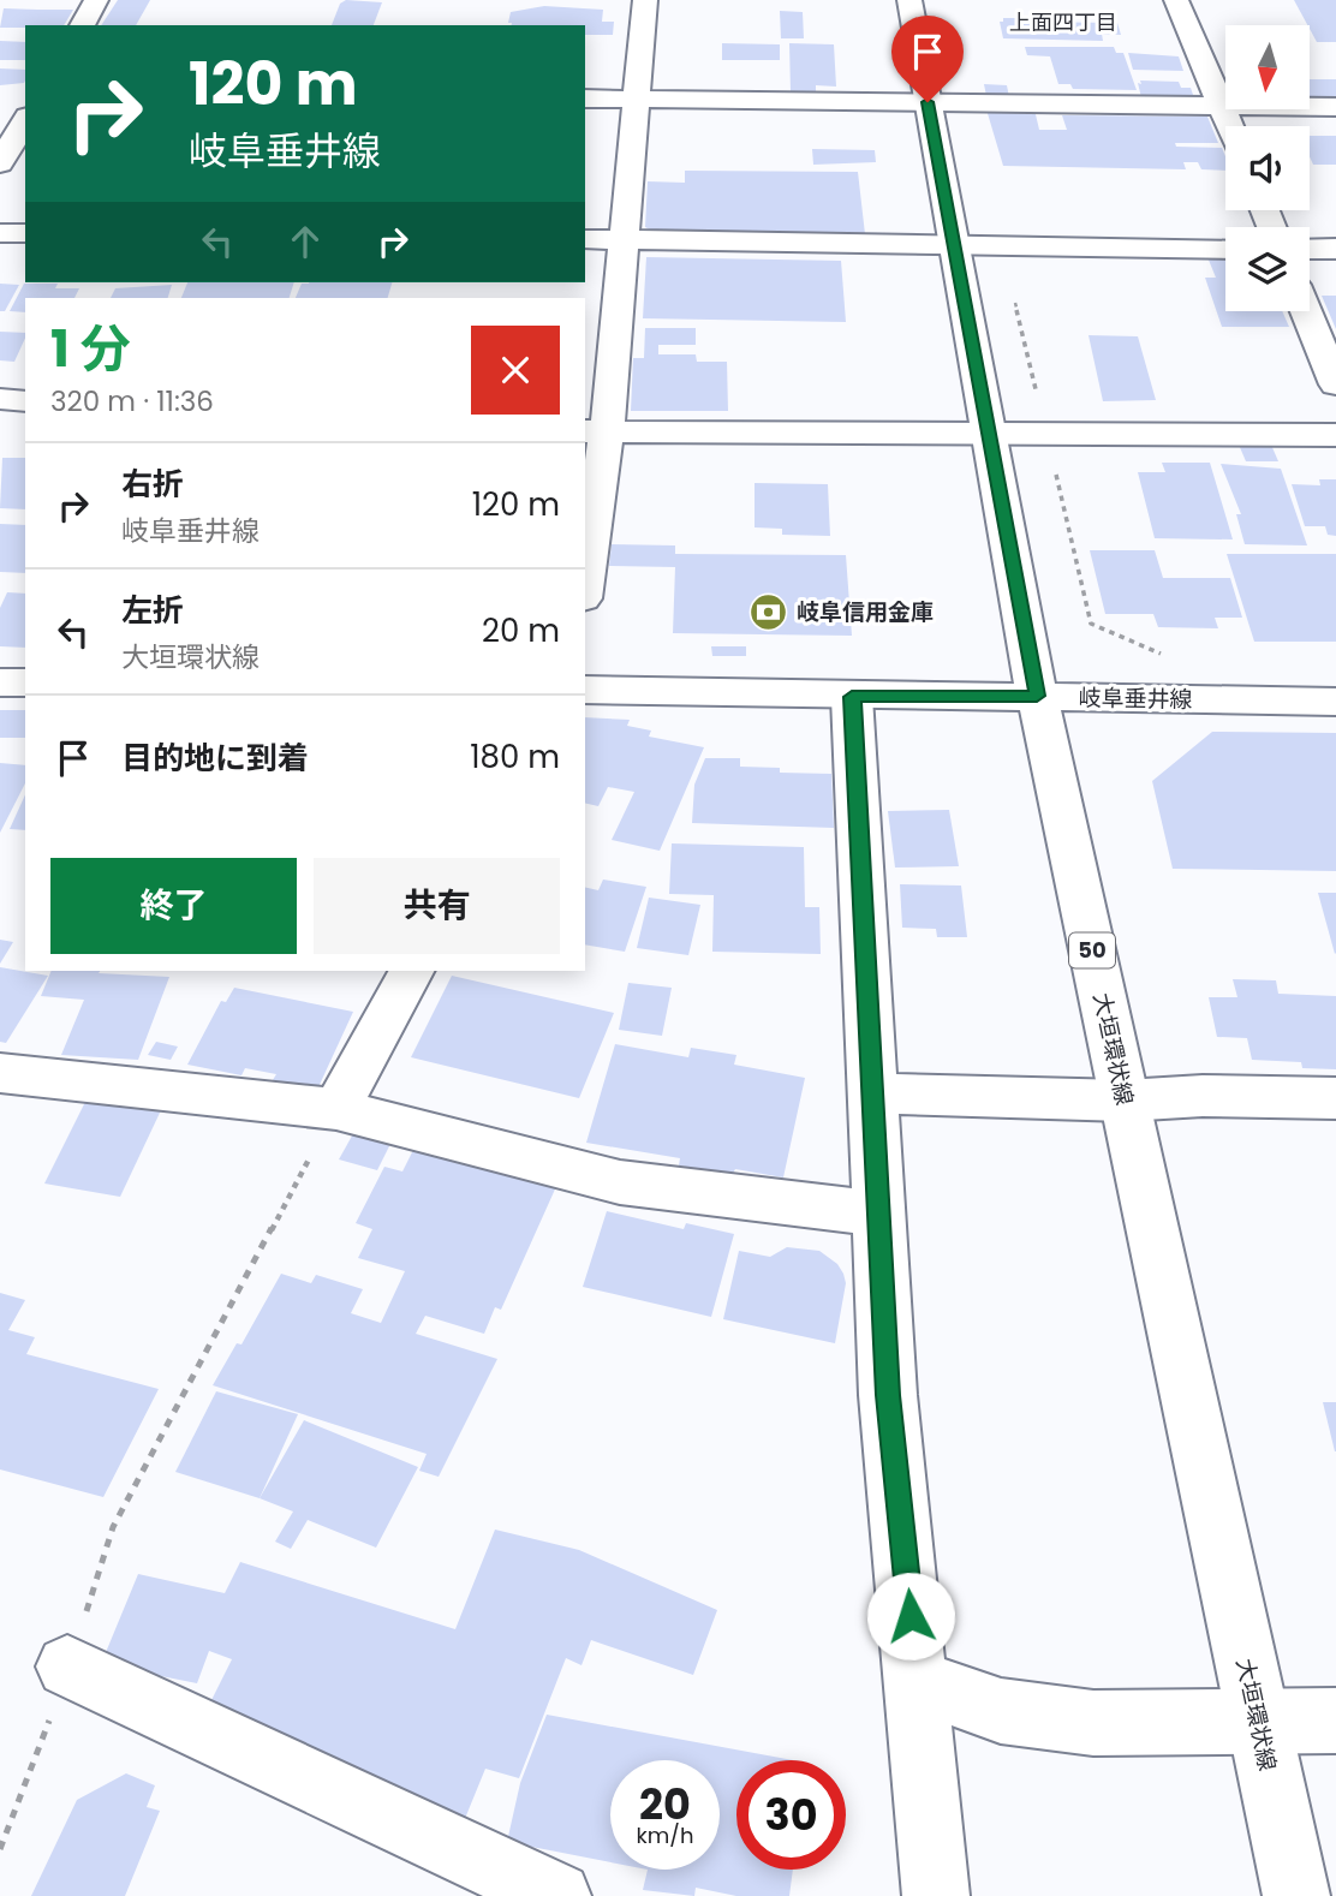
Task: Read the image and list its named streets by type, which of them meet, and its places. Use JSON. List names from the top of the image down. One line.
{"streets":{"street":["岐阜垂井線","50","大垣環状線"]},"crossings":[["岐阜垂井線","大垣環状線"]],"districts":["上面四丁目"],"places":{"bank":["岐阜信用金庫"]},"north":"bottom","page":{"turn":["120 m","岐阜垂井線"],"heading":["1 分","320 m · 11:36"],"list":[{"name":"右折","note":"岐阜垂井線","value":"120 m"},{"name":"左折","note":"大垣環状線","value":"20 m"},{"name":"目的地に到着","value":"180 m"}],"buttons":["終了","共有"],"speed":"20 km/h","limit":"30"}}
